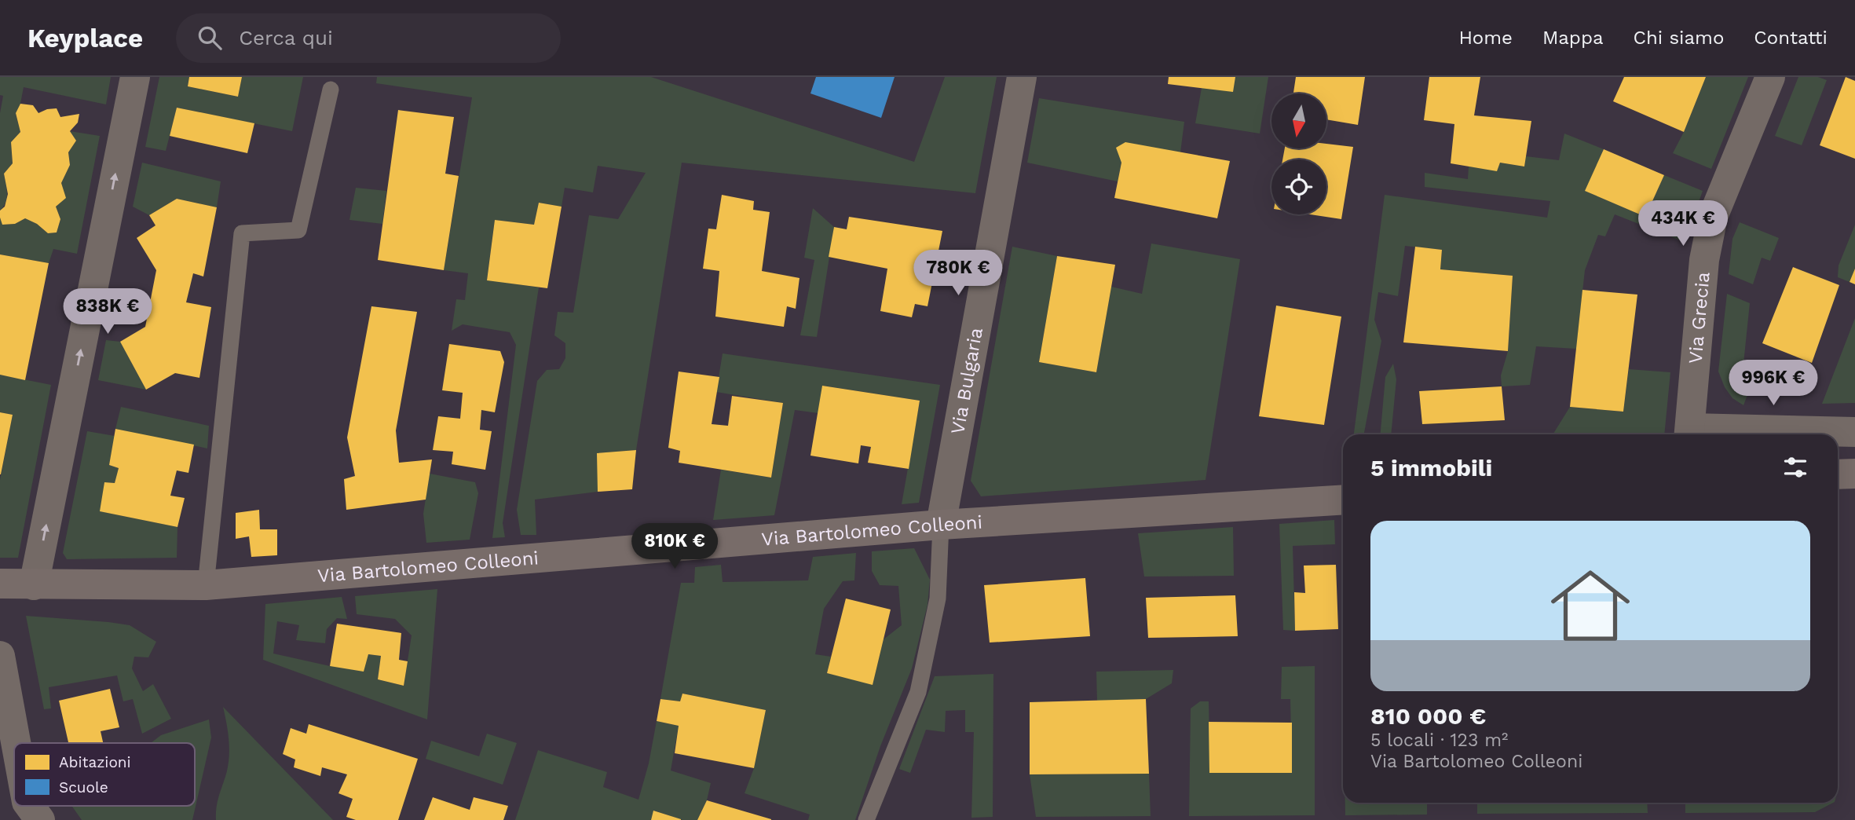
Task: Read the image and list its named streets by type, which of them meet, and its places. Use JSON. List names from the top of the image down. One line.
{"streets":{"main road":["Via Bartolomeo Colleoni"],"street":["Via Grecia","Via Bulgaria"]},"crossings":[["Via Bulgaria","Via Bartolomeo Colleoni"]],"legend":["Abitazioni","Scuole"],"north":"bottom","page":{"header":"Keyplace","search":"Cerca qui","nav":["Home","Mappa","Chi siamo","Contatti"],"price":["434K €","780K €","838K €","996K €","810K €"],"heading":"5 immobili","list":[{"name":"810 000 €","note":"5 locali · 123 m² · Via Bartolomeo Colleoni"}]}}
